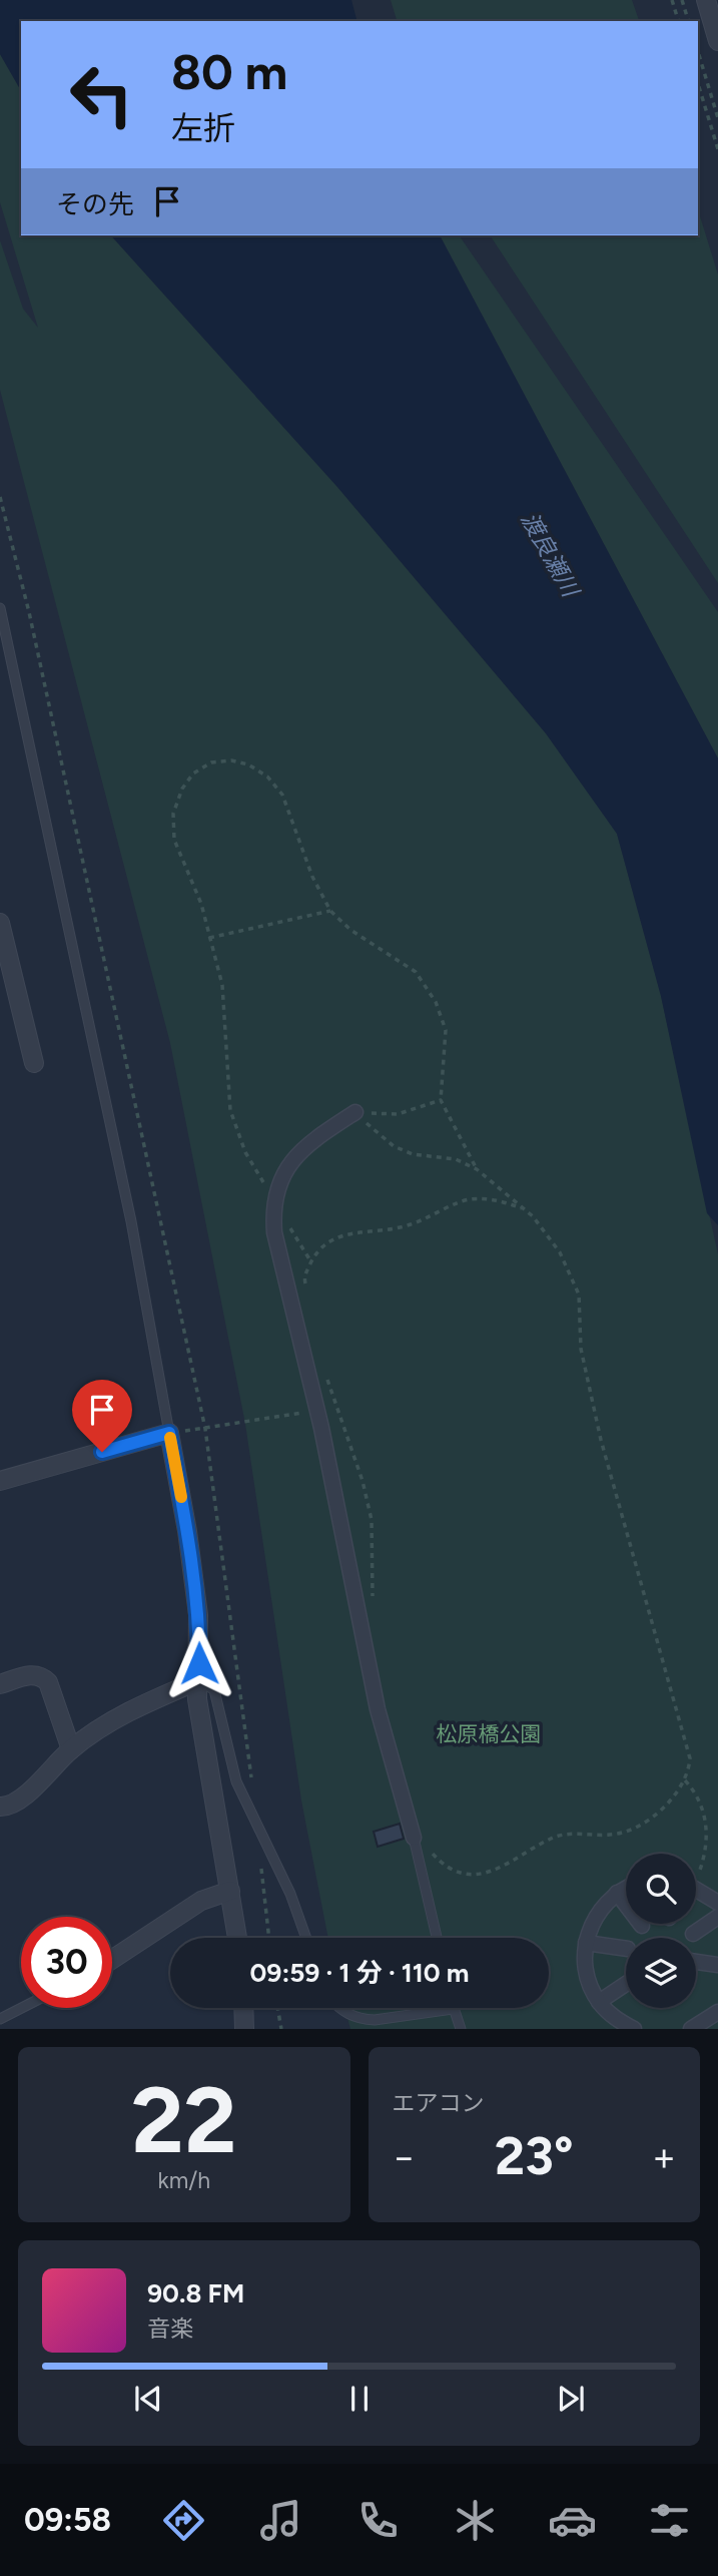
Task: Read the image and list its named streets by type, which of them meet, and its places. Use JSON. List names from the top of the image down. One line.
{"water":["渡良瀬川"],"parks":["松原橋公園"],"page":{"turn":["80 m","左折"],"then":"その先","limit":"30","trip":"09:59 · 1 分 · 110 m","tile":[["22","km/h"],"エアコン"],"heat":["−","23°","+"],"song":["90.8 FM","音楽"],"tabs":"09:58"}}
